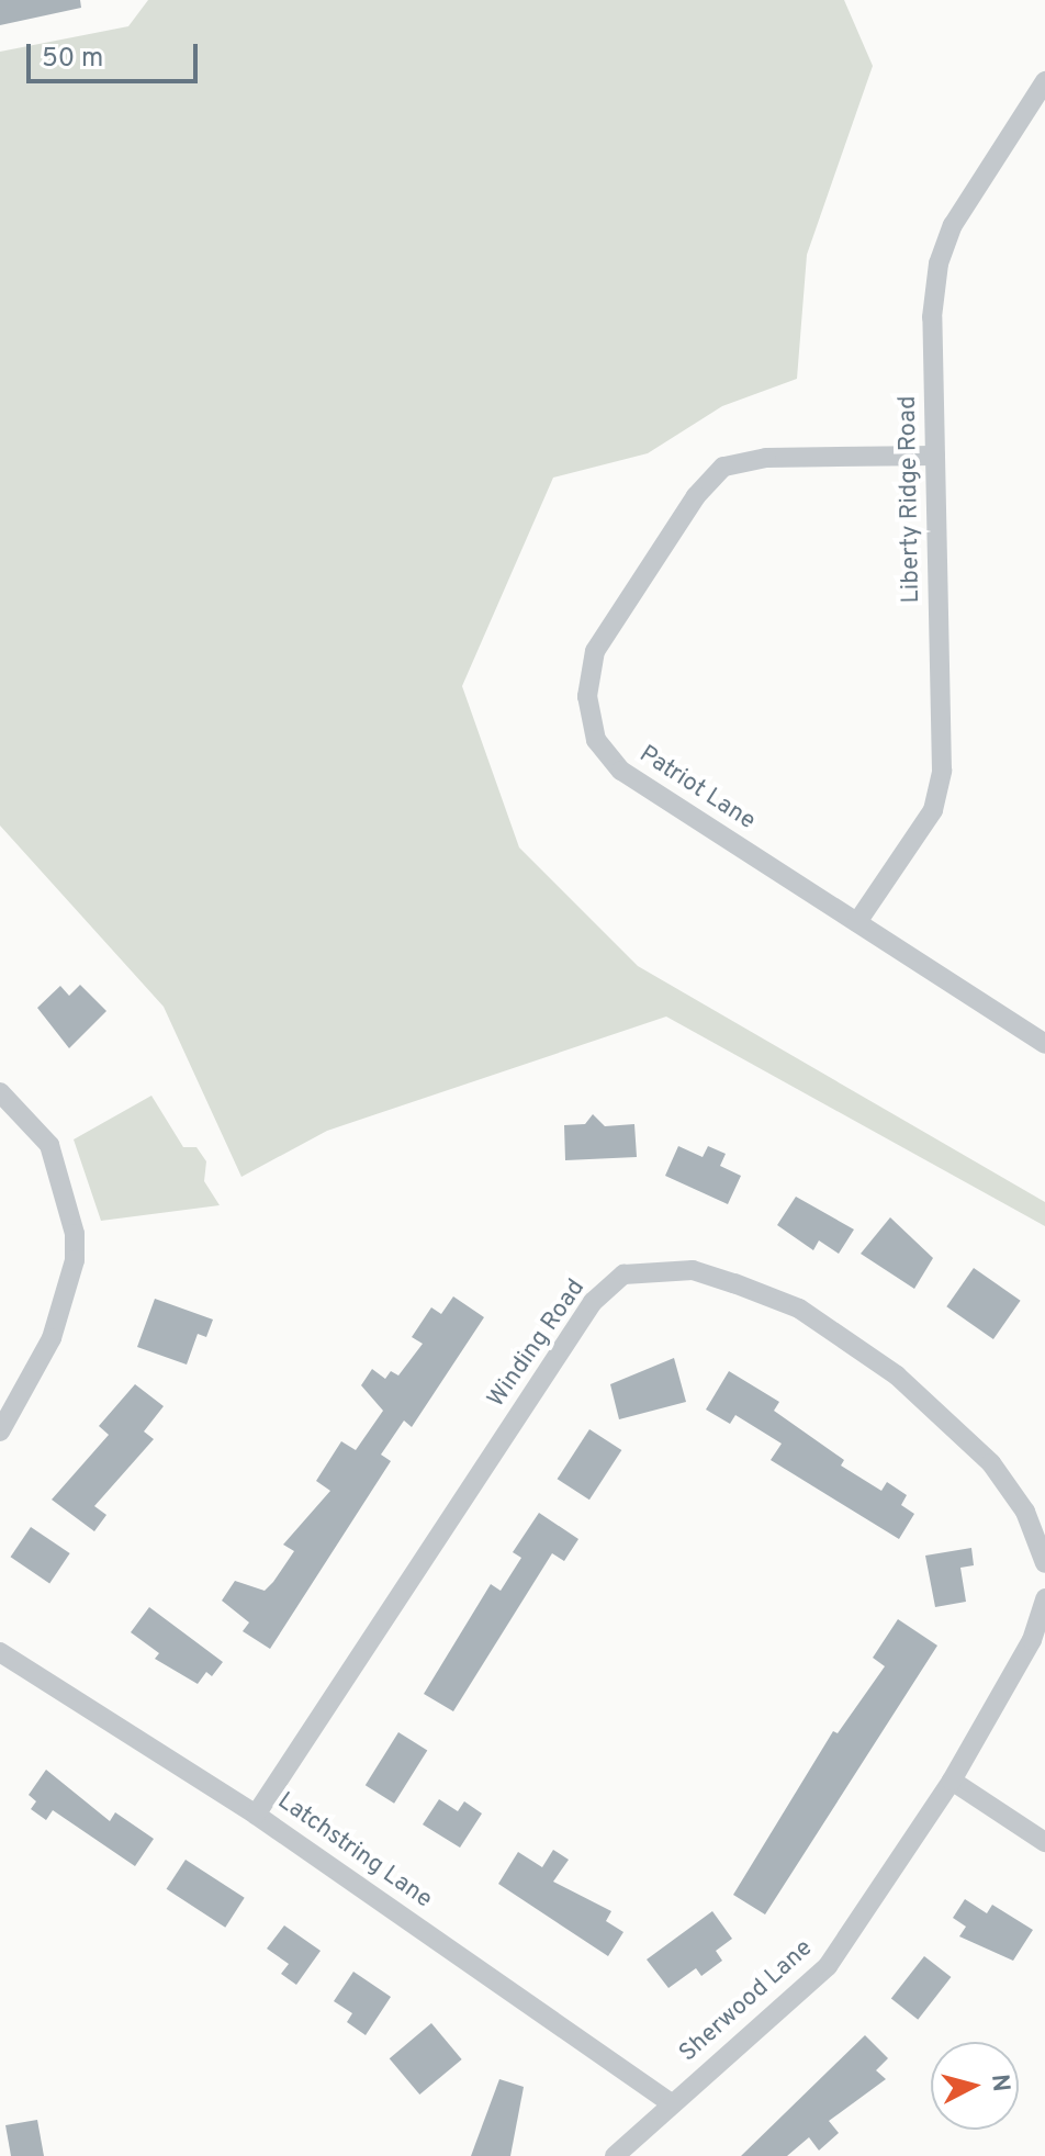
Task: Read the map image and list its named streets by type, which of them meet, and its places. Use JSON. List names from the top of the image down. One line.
{"streets":{"street":["Liberty Ridge Road","Patriot Lane","Winding Road","Latchstring Lane","Sherwood Lane"]},"crossings":[["Liberty Ridge Road","Patriot Lane"],["Winding Road","Latchstring Lane"],["Latchstring Lane","Sherwood Lane"]],"scale_bar":"50 m","north":"right"}
